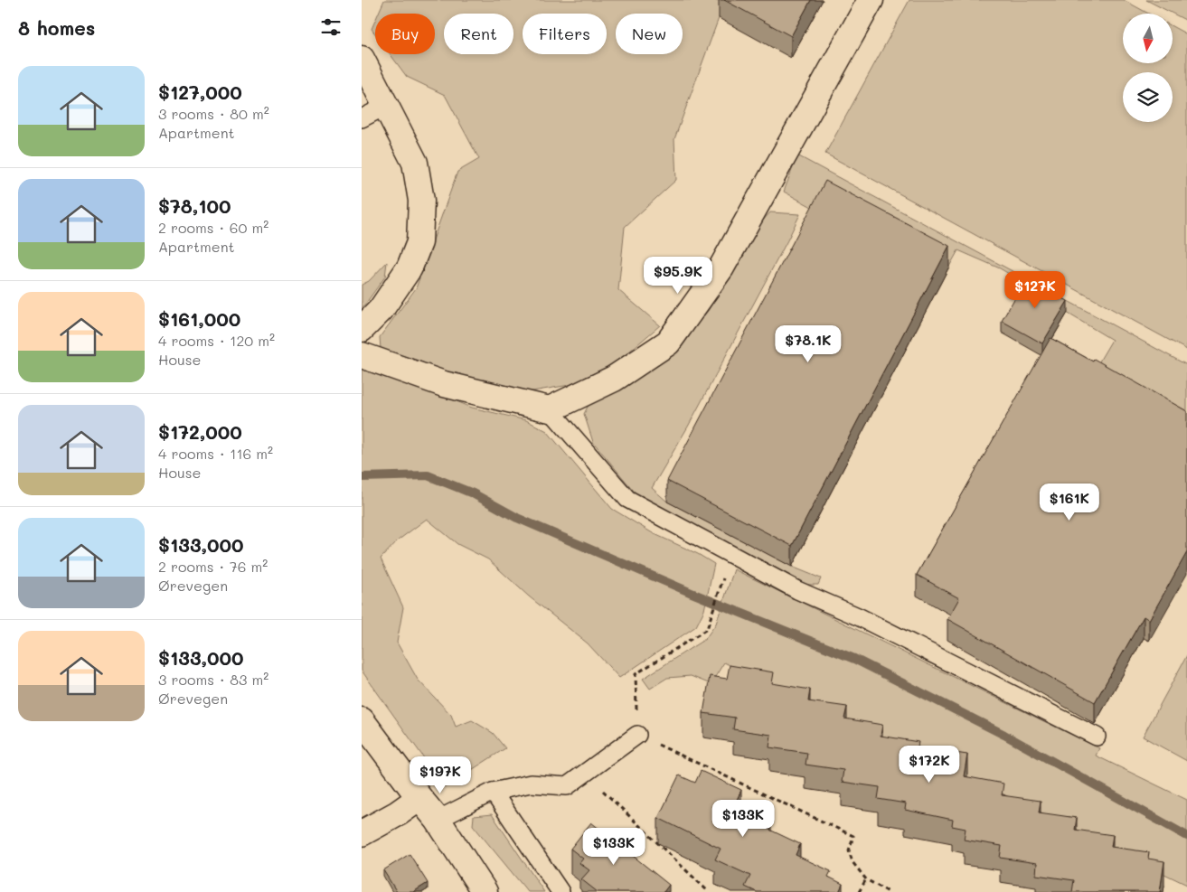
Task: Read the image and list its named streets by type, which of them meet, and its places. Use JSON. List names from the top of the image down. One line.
{"north":"bottom","page":{"heading":"8 homes","chip":["Buy","Rent","Filters","New"],"list":[{"name":"$127,000","note":"3 rooms · 80 m² · Apartment"},{"name":"$78,100","note":"2 rooms · 60 m² · Apartment"},{"name":"$161,000","note":"4 rooms · 120 m² · House"},{"name":"$172,000","note":"4 rooms · 116 m² · House"},{"name":"$133,000","note":"2 rooms · 76 m² · Ørevegen"},{"name":"$133,000","note":"3 rooms · 83 m² · Ørevegen"}],"price":["$95.9K","$127K","$78.1K","$161K","$172K","$197K","$133K","$133K"]}}
